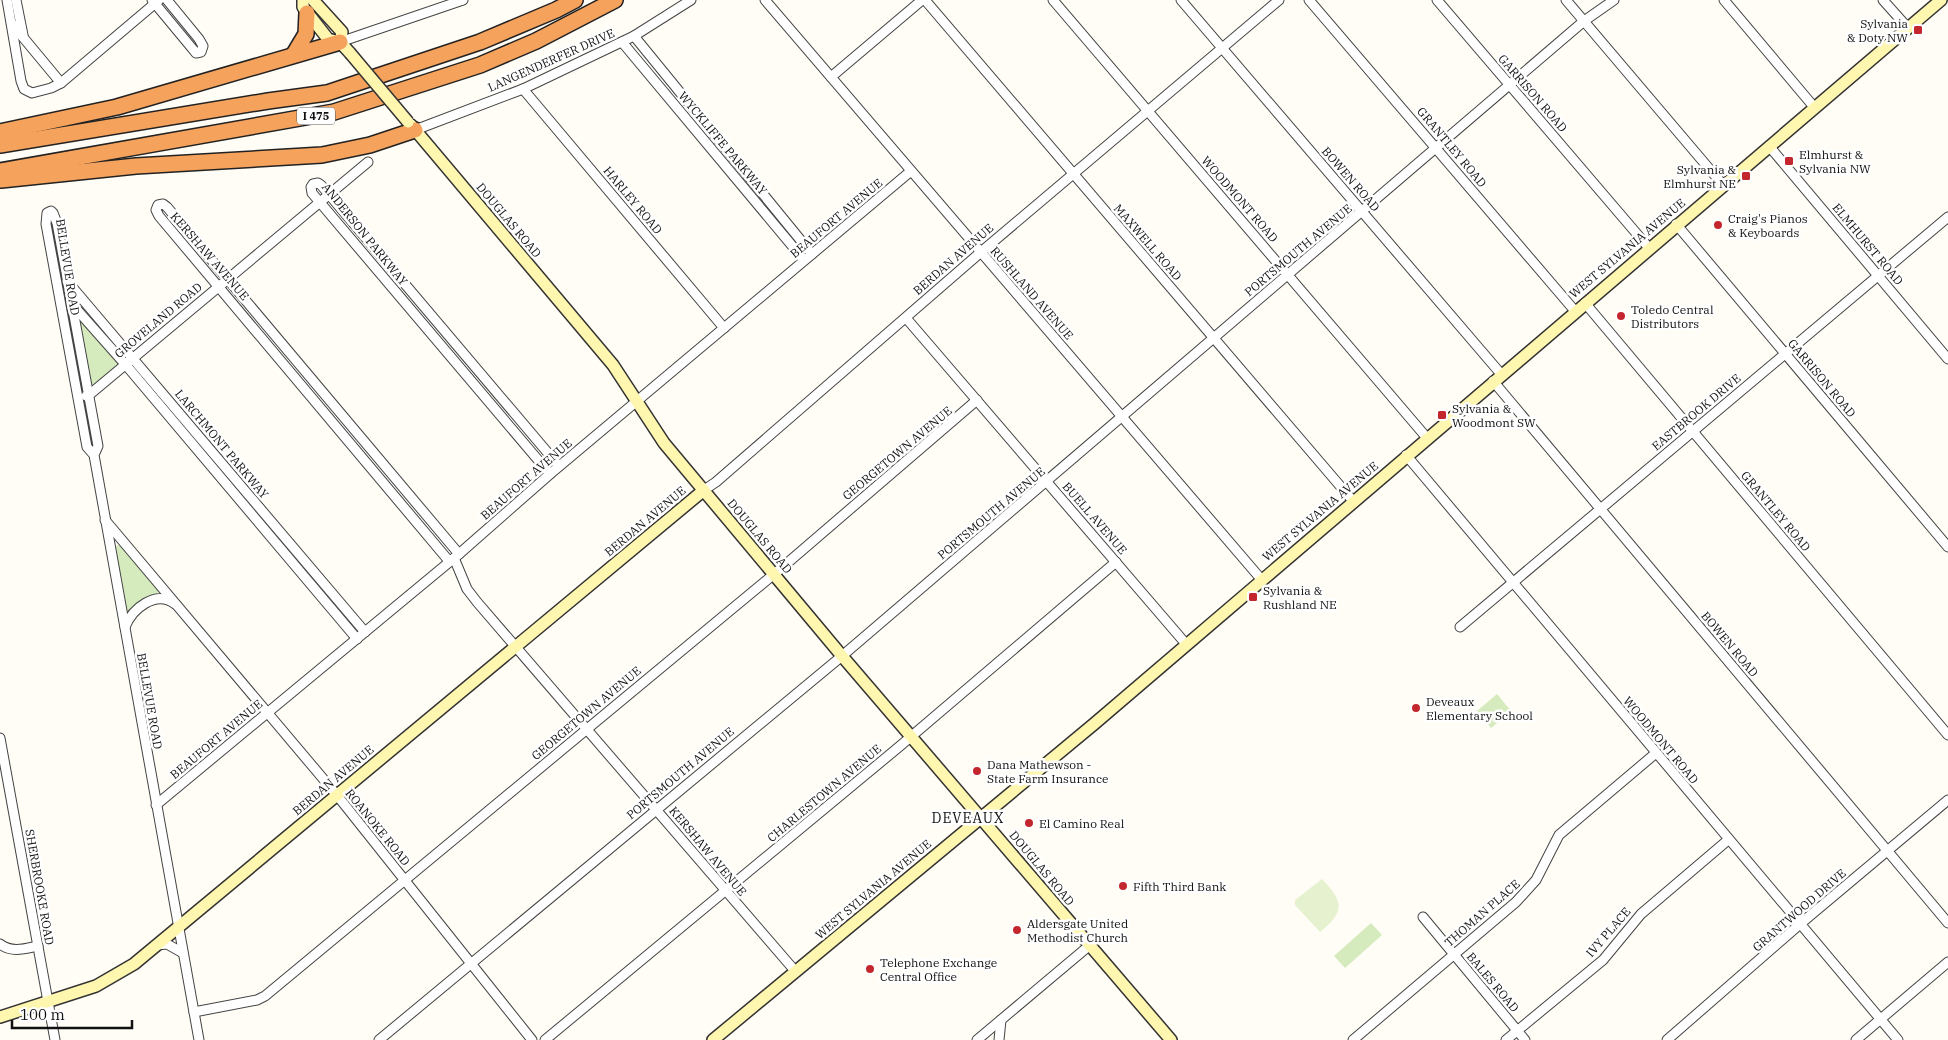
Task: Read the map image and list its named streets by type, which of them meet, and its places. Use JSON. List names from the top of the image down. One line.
{"streets":{"highway":["I 475"],"street":["LANGENDERFER DRIVE","GARRISON ROAD","WYCKLIFFE PARKWAY","GRANTLEY ROAD","BOWEN ROAD","WOODMONT ROAD","HARLEY ROAD","BEAUFORT AVENUE","DOUGLAS ROAD","ANDERSON PARKWAY","MAXWELL ROAD","ELMHURST ROAD","WEST SYLVANIA AVENUE","PORTSMOUTH AVENUE","KERSHAW AVENUE","BERDAN AVENUE","BELLEVUE ROAD","RUSHLAND AVENUE","GROVELAND ROAD","EASTBROOK DRIVE","LARCHMONT PARKWAY","GEORGETOWN AVENUE","BUELL AVENUE","CHARLESTOWN AVENUE","ROANOKE ROAD","SHERBROOKE ROAD","GRANTWOOD DRIVE","THOMAN PLACE","IVY PLACE","BALES ROAD"]},"crossings":[["LANGENDERFER DRIVE","WYCKLIFFE PARKWAY"],["LANGENDERFER DRIVE","HARLEY ROAD"],["LANGENDERFER DRIVE","DOUGLAS ROAD"],["GARRISON ROAD","WEST SYLVANIA AVENUE"],["GARRISON ROAD","PORTSMOUTH AVENUE"],["GARRISON ROAD","EASTBROOK DRIVE"],["WYCKLIFFE PARKWAY","BEAUFORT AVENUE"],["GRANTLEY ROAD","WEST SYLVANIA AVENUE"],["GRANTLEY ROAD","PORTSMOUTH AVENUE"],["GRANTLEY ROAD","EASTBROOK DRIVE"],["BOWEN ROAD","WEST SYLVANIA AVENUE"],["BOWEN ROAD","PORTSMOUTH AVENUE"],["BOWEN ROAD","BERDAN AVENUE"],["BOWEN ROAD","EASTBROOK DRIVE"],["BOWEN ROAD","GRANTWOOD DRIVE"],["WOODMONT ROAD","WEST SYLVANIA AVENUE"],["WOODMONT ROAD","PORTSMOUTH AVENUE"],["WOODMONT ROAD","BERDAN AVENUE"],["WOODMONT ROAD","EASTBROOK DRIVE"],["WOODMONT ROAD","GRANTWOOD DRIVE"],["WOODMONT ROAD","THOMAN PLACE"],["WOODMONT ROAD","IVY PLACE"],["HARLEY ROAD","BEAUFORT AVENUE"],["BEAUFORT AVENUE","DOUGLAS ROAD"],["BEAUFORT AVENUE","ANDERSON PARKWAY"],["BEAUFORT AVENUE","KERSHAW AVENUE"],["BEAUFORT AVENUE","BELLEVUE ROAD"],["BEAUFORT AVENUE","RUSHLAND AVENUE"],["BEAUFORT AVENUE","LARCHMONT PARKWAY"],["BEAUFORT AVENUE","ROANOKE ROAD"],["DOUGLAS ROAD","WEST SYLVANIA AVENUE"],["DOUGLAS ROAD","PORTSMOUTH AVENUE"],["DOUGLAS ROAD","BERDAN AVENUE"],["DOUGLAS ROAD","GEORGETOWN AVENUE"],["DOUGLAS ROAD","CHARLESTOWN AVENUE"],["ANDERSON PARKWAY","GROVELAND ROAD"],["MAXWELL ROAD","WEST SYLVANIA AVENUE"],["MAXWELL ROAD","PORTSMOUTH AVENUE"],["MAXWELL ROAD","BERDAN AVENUE"],["ELMHURST ROAD","WEST SYLVANIA AVENUE"],["ELMHURST ROAD","EASTBROOK DRIVE"],["WEST SYLVANIA AVENUE","KERSHAW AVENUE"],["WEST SYLVANIA AVENUE","RUSHLAND AVENUE"],["WEST SYLVANIA AVENUE","BUELL AVENUE"],["PORTSMOUTH AVENUE","KERSHAW AVENUE"],["PORTSMOUTH AVENUE","RUSHLAND AVENUE"],["PORTSMOUTH AVENUE","BUELL AVENUE"],["PORTSMOUTH AVENUE","ROANOKE ROAD"],["KERSHAW AVENUE","BERDAN AVENUE"],["KERSHAW AVENUE","GROVELAND ROAD"],["KERSHAW AVENUE","GEORGETOWN AVENUE"],["KERSHAW AVENUE","CHARLESTOWN AVENUE"],["BERDAN AVENUE","BELLEVUE ROAD"],["BERDAN AVENUE","RUSHLAND AVENUE"],["BERDAN AVENUE","BUELL AVENUE"],["BERDAN AVENUE","ROANOKE ROAD"],["BERDAN AVENUE","SHERBROOKE ROAD"],["BELLEVUE ROAD","GROVELAND ROAD"],["BELLEVUE ROAD","LARCHMONT PARKWAY"],["BELLEVUE ROAD","GEORGETOWN AVENUE"],["BELLEVUE ROAD","ROANOKE ROAD"],["GROVELAND ROAD","LARCHMONT PARKWAY"],["GEORGETOWN AVENUE","BUELL AVENUE"],["GEORGETOWN AVENUE","ROANOKE ROAD"],["BUELL AVENUE","CHARLESTOWN AVENUE"],["THOMAN PLACE","BALES ROAD"],["IVY PLACE","BALES ROAD"]],"districts":["DEVEAUX"],"places":{"transit":["Sylvania & Doty NW","Elmhurst & Sylvania NW","Sylvania & Elmhurst NE","Sylvania & Woodmont SW","Sylvania & Rushland NE"],"other":["Craig's Pianos & Keyboards","Toledo Central Distributors","Deveaux Elementary School","Dana Mathewson - State Farm Insurance","El Camino Real","Fifth Third Bank","Aldersgate United Methodist Church","Telephone Exchange Central Office"]},"scale_bar":"100 m"}
